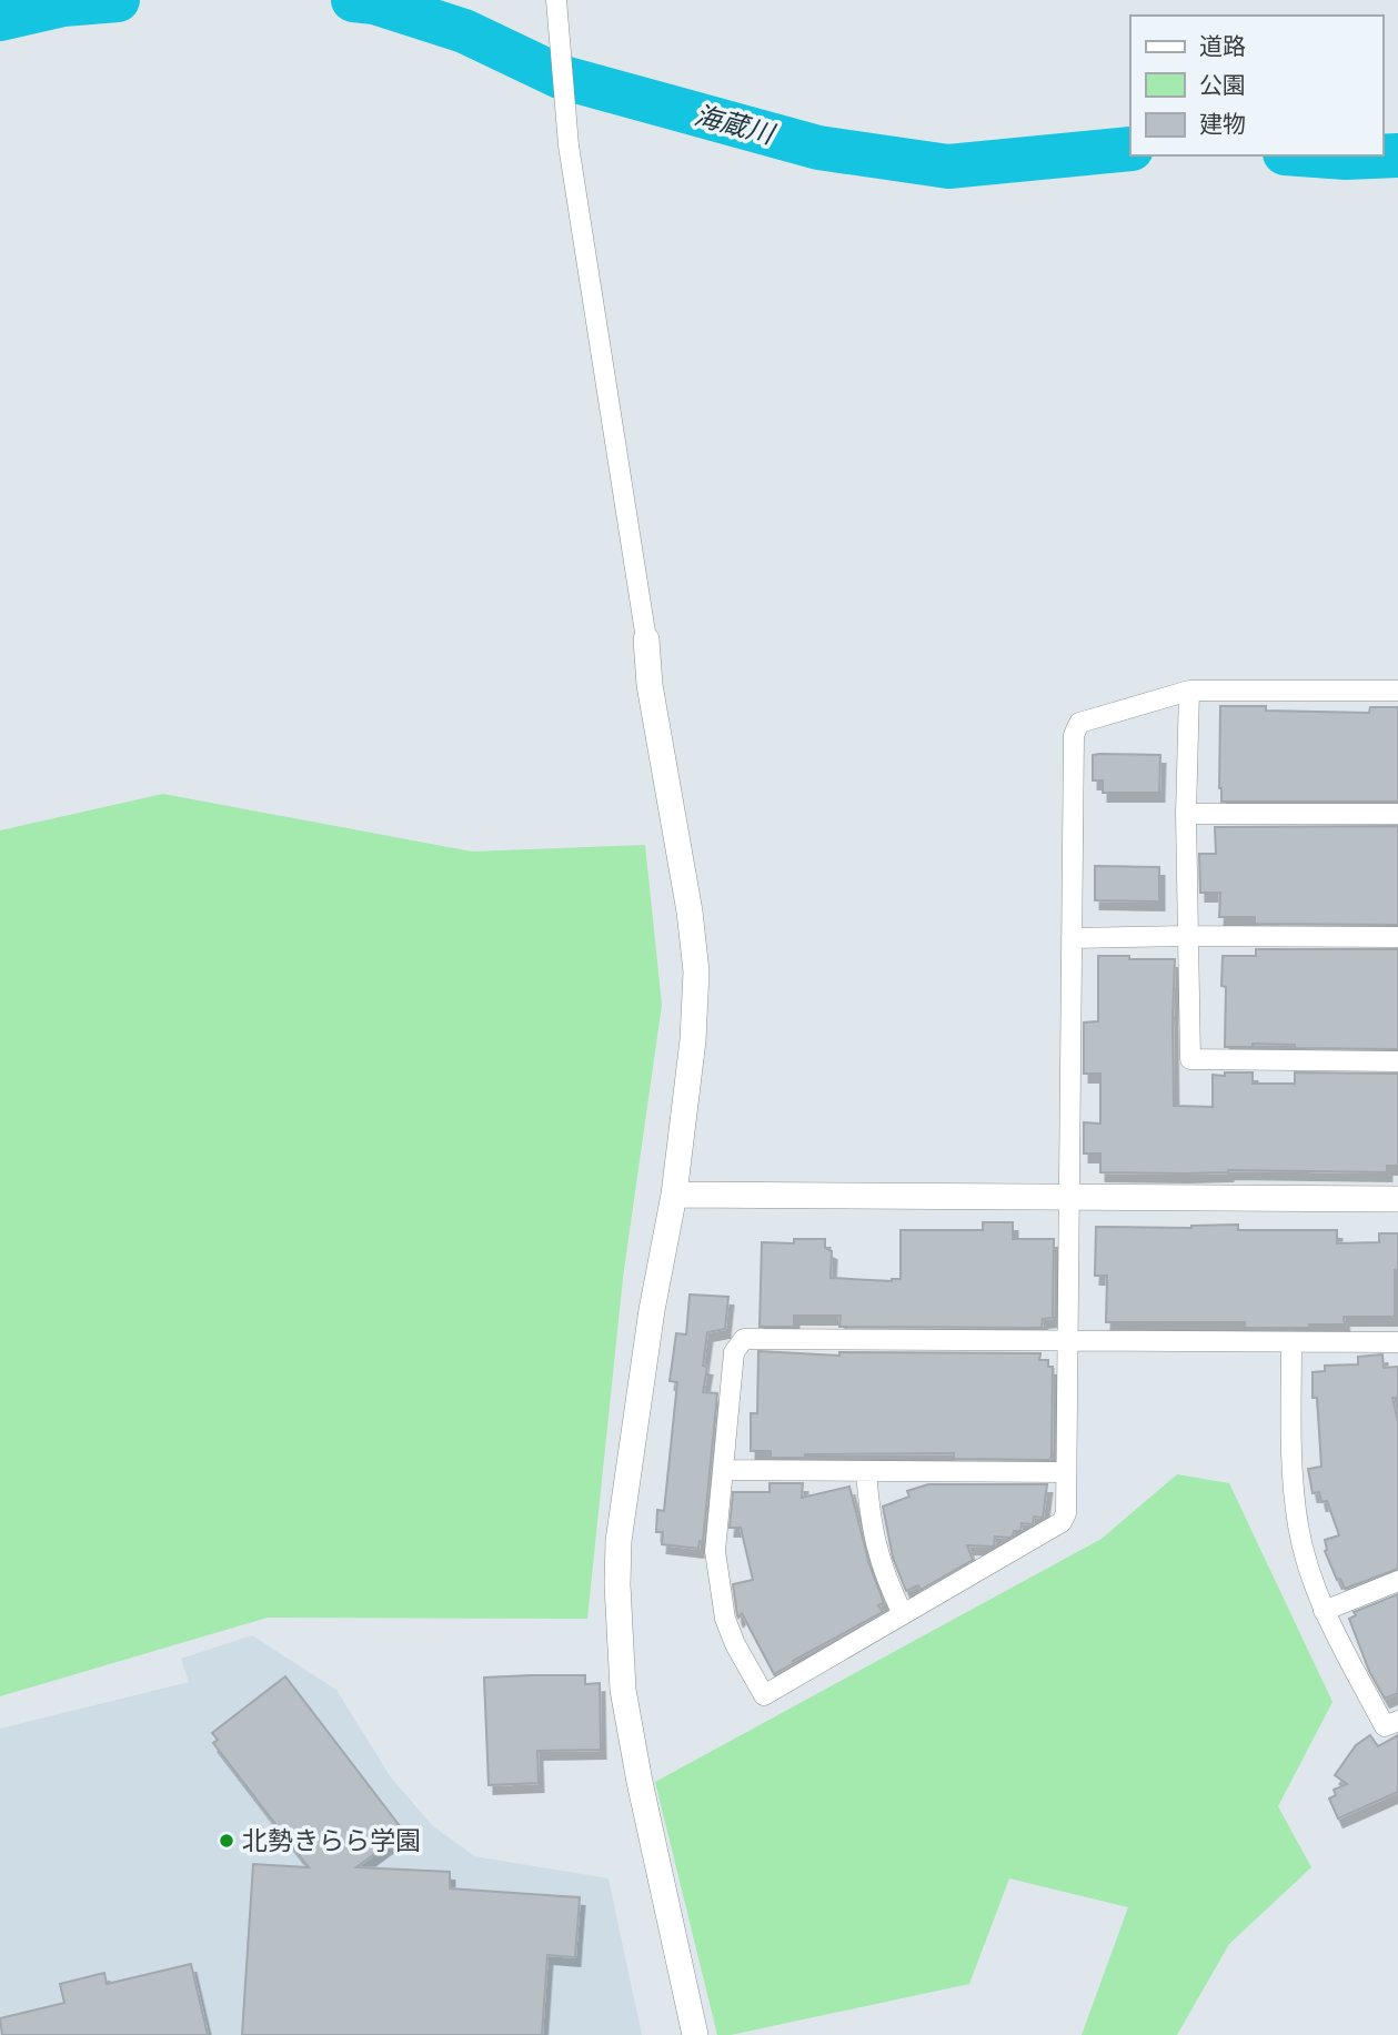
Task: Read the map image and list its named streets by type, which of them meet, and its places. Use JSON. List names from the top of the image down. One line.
{"water":["海蔵川"],"places":["北勢きらら学園"],"legend":["道路","公園","建物"]}
